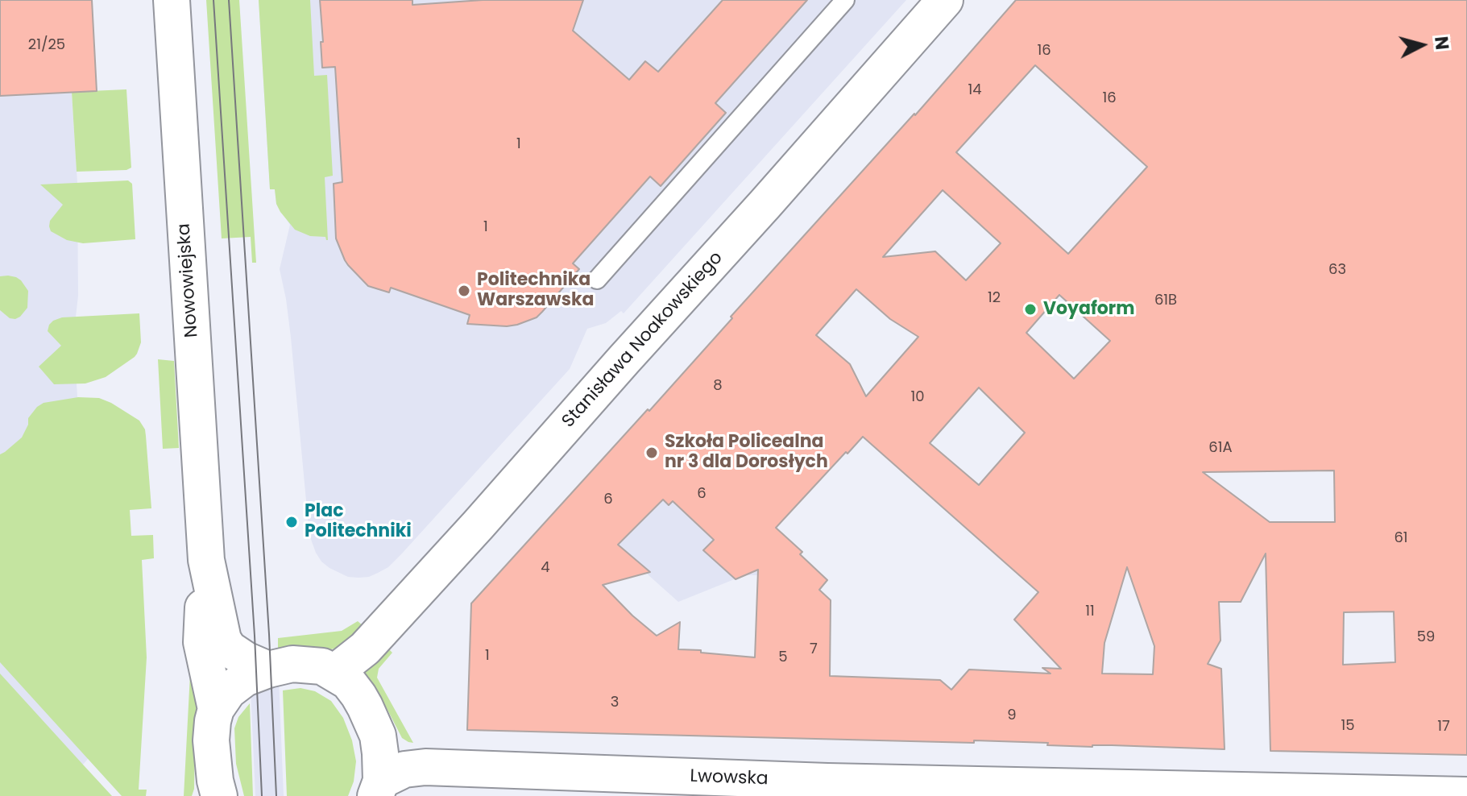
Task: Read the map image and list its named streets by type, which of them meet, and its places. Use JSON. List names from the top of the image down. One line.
{"streets":{"street":["Nowowiejska","Stanisława Noakowskiego","Lwowska"]},"places":["Politechnika Warszawska","Voyaform","Szkoła Policealna nr 3 dla Dorosłych","Plac Politechniki"],"house_numbers":["21/25","16","14","16","1","1","63","12","61B","8","10","61A","6","6","61","4","11","59","7","1","5","3","9","15","17"],"north":"right"}
